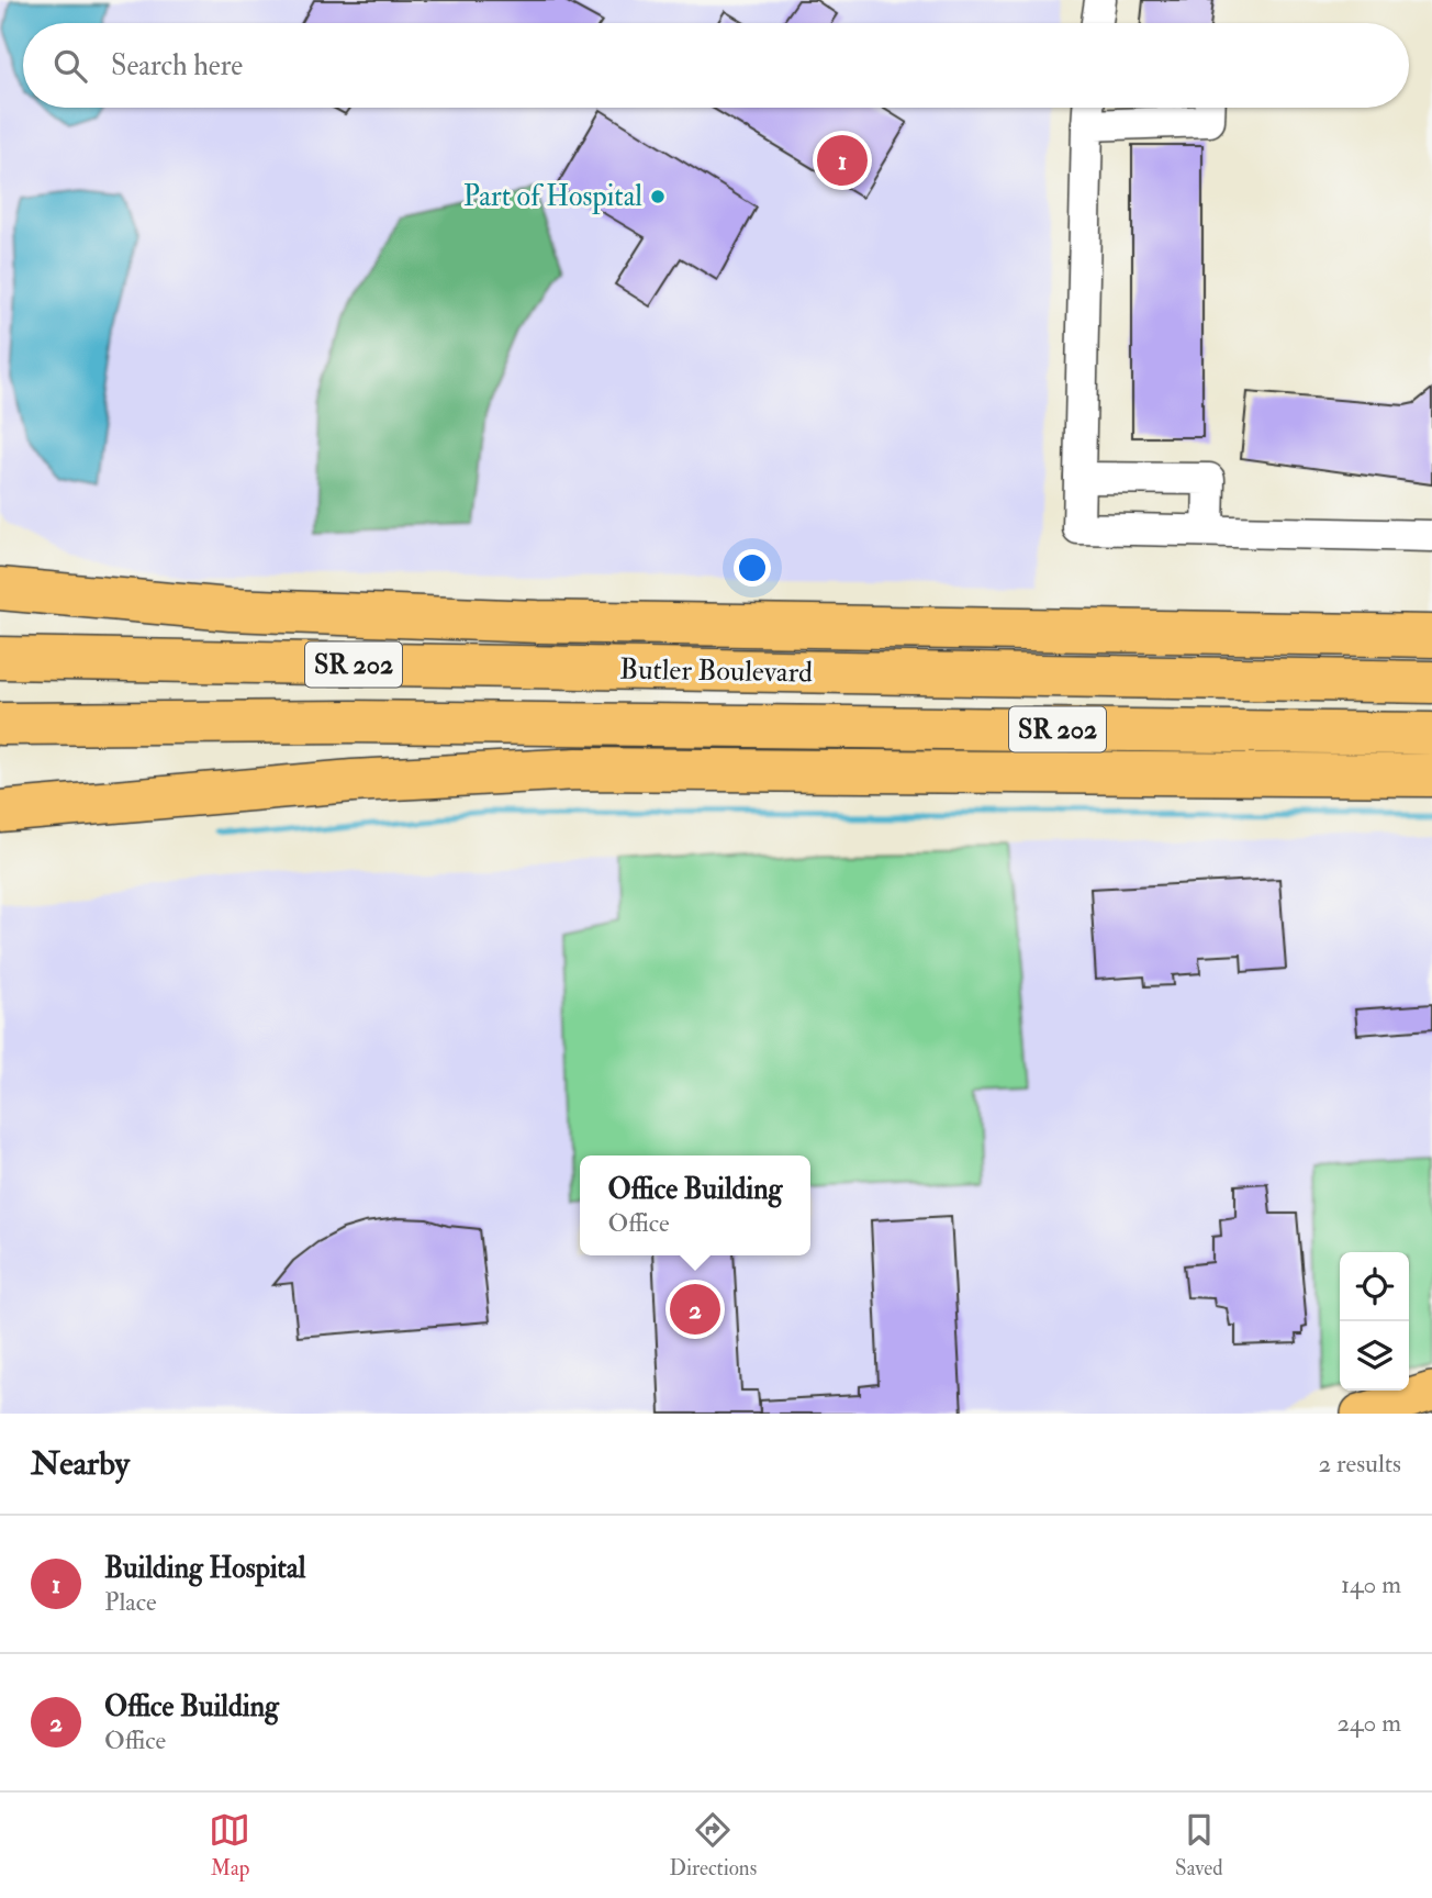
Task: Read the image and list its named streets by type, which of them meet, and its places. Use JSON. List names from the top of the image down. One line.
{"streets":{"highway":["SR 202","Butler Boulevard"]},"places":["Part of Hospital"],"page":{"search":"Search here","pins":["1","2"],"popup":["Office Building","Office"],"heading":["Nearby","2 results"],"list":[{"mark":"1","name":"Building Hospital","note":"Place","value":"140 m"},{"mark":"2","name":"Office Building","note":"Office","value":"240 m"}],"nav":["Map","Directions","Saved"]}}
